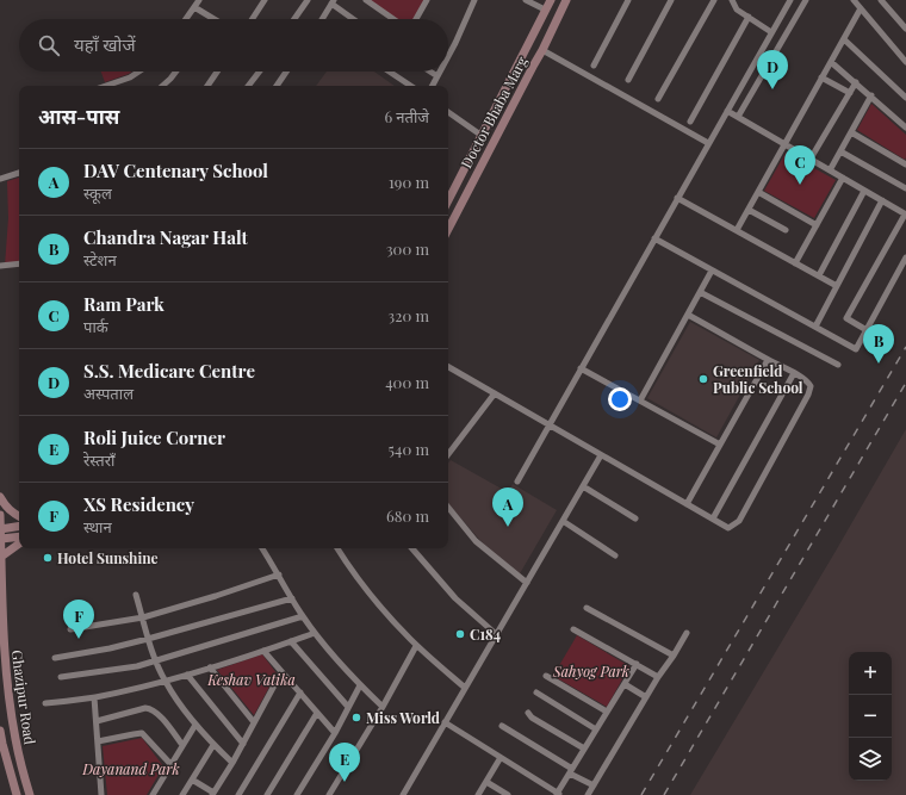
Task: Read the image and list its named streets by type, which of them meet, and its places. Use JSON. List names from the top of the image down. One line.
{"streets":{"street":["Doctor Bhaba Marg","Ghazipur Road"]},"parks":["Sahyog Park","Keshav Vatika","Dayanand Park"],"places":["Greenfield Public School","Hotel Sunshine","C184","Miss World"],"page":{"search":"यहाँ खोजें","pins":["D","C","B","A","F","E"],"heading":["आस-पास","6 नतीजे"],"list":[{"mark":"A","name":"DAV Centenary School","note":"स्कूल","value":"190 m"},{"mark":"B","name":"Chandra Nagar Halt","note":"स्टेशन","value":"300 m"},{"mark":"C","name":"Ram Park","note":"पार्क","value":"320 m"},{"mark":"D","name":"S.S. Medicare Centre","note":"अस्पताल","value":"400 m"},{"mark":"E","name":"Roli Juice Corner","note":"रेस्तराँ","value":"540 m"},{"mark":"F","name":"XS Residency","note":"स्थान","value":"680 m"}],"map_buttons":["+","−"]}}
